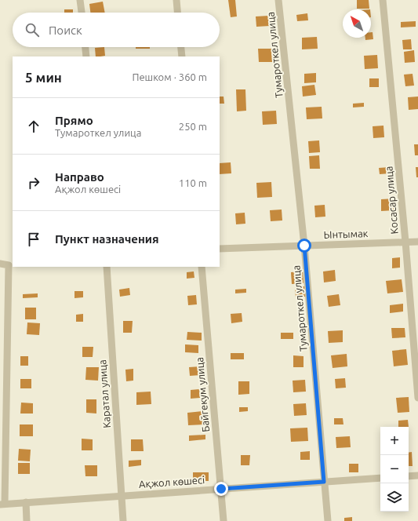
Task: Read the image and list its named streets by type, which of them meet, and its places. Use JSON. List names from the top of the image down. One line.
{"streets":{"street":["Тумароткел улица","Косасар улица","Ынтымак","Каратал улица","Байгекум улица","Ақжол көшесі"]},"crossings":[["Тумароткел улица","Ынтымак"],["Тумароткел улица","Ақжол көшесі"],["Косасар улица","Ынтымак"],["Каратал улица","Ақжол көшесі"],["Байгекум улица","Ақжол көшесі"]],"north":"top left","page":{"search":"Поиск","heading":["5 мин","Пешком · 360 m"],"list":[["Прямо","Тумароткел улица","250 m"],["Направо","Ақжол көшесі","110 m"],"Пункт назначения"],"map_buttons":["+","−"]}}
